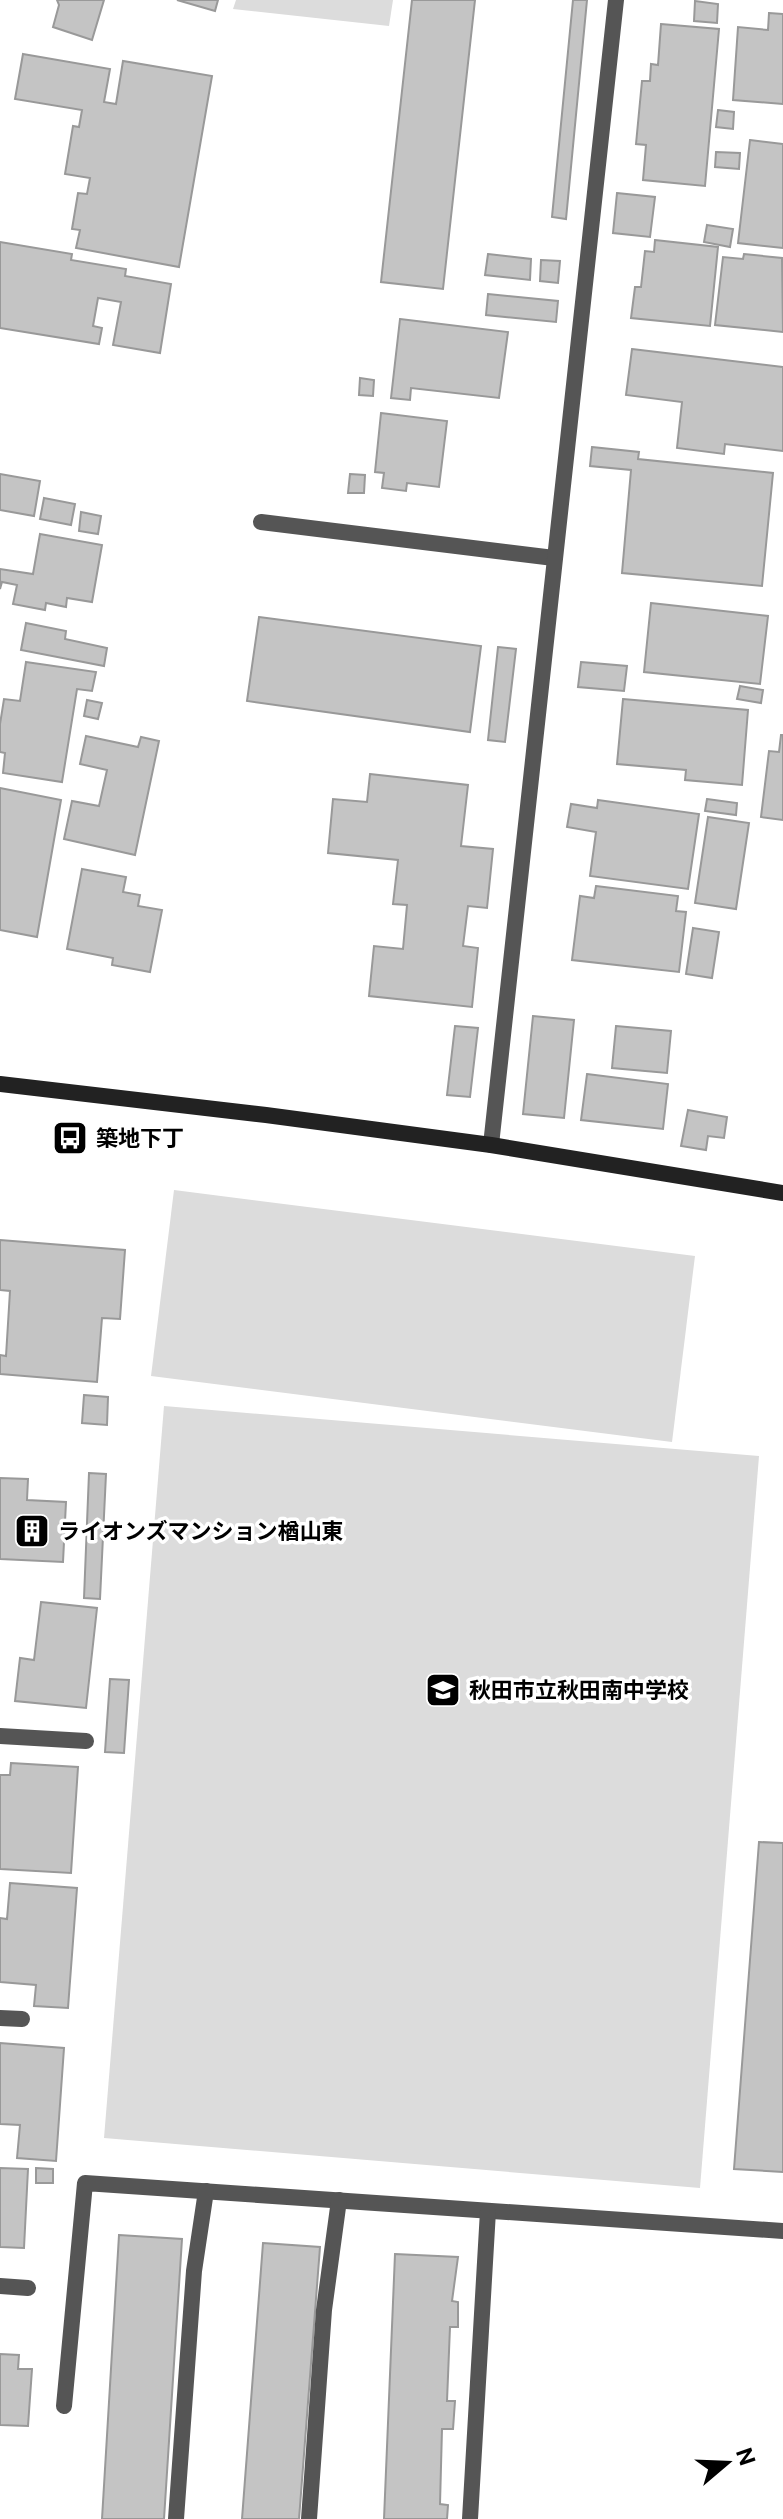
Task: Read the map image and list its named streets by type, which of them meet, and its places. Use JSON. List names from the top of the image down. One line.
{"places":{"bus stop":["築地下丁"],"building":["ライオンズマンション楢山東"],"school or university":["秋田市立秋田南中学校"]},"north":"right"}
